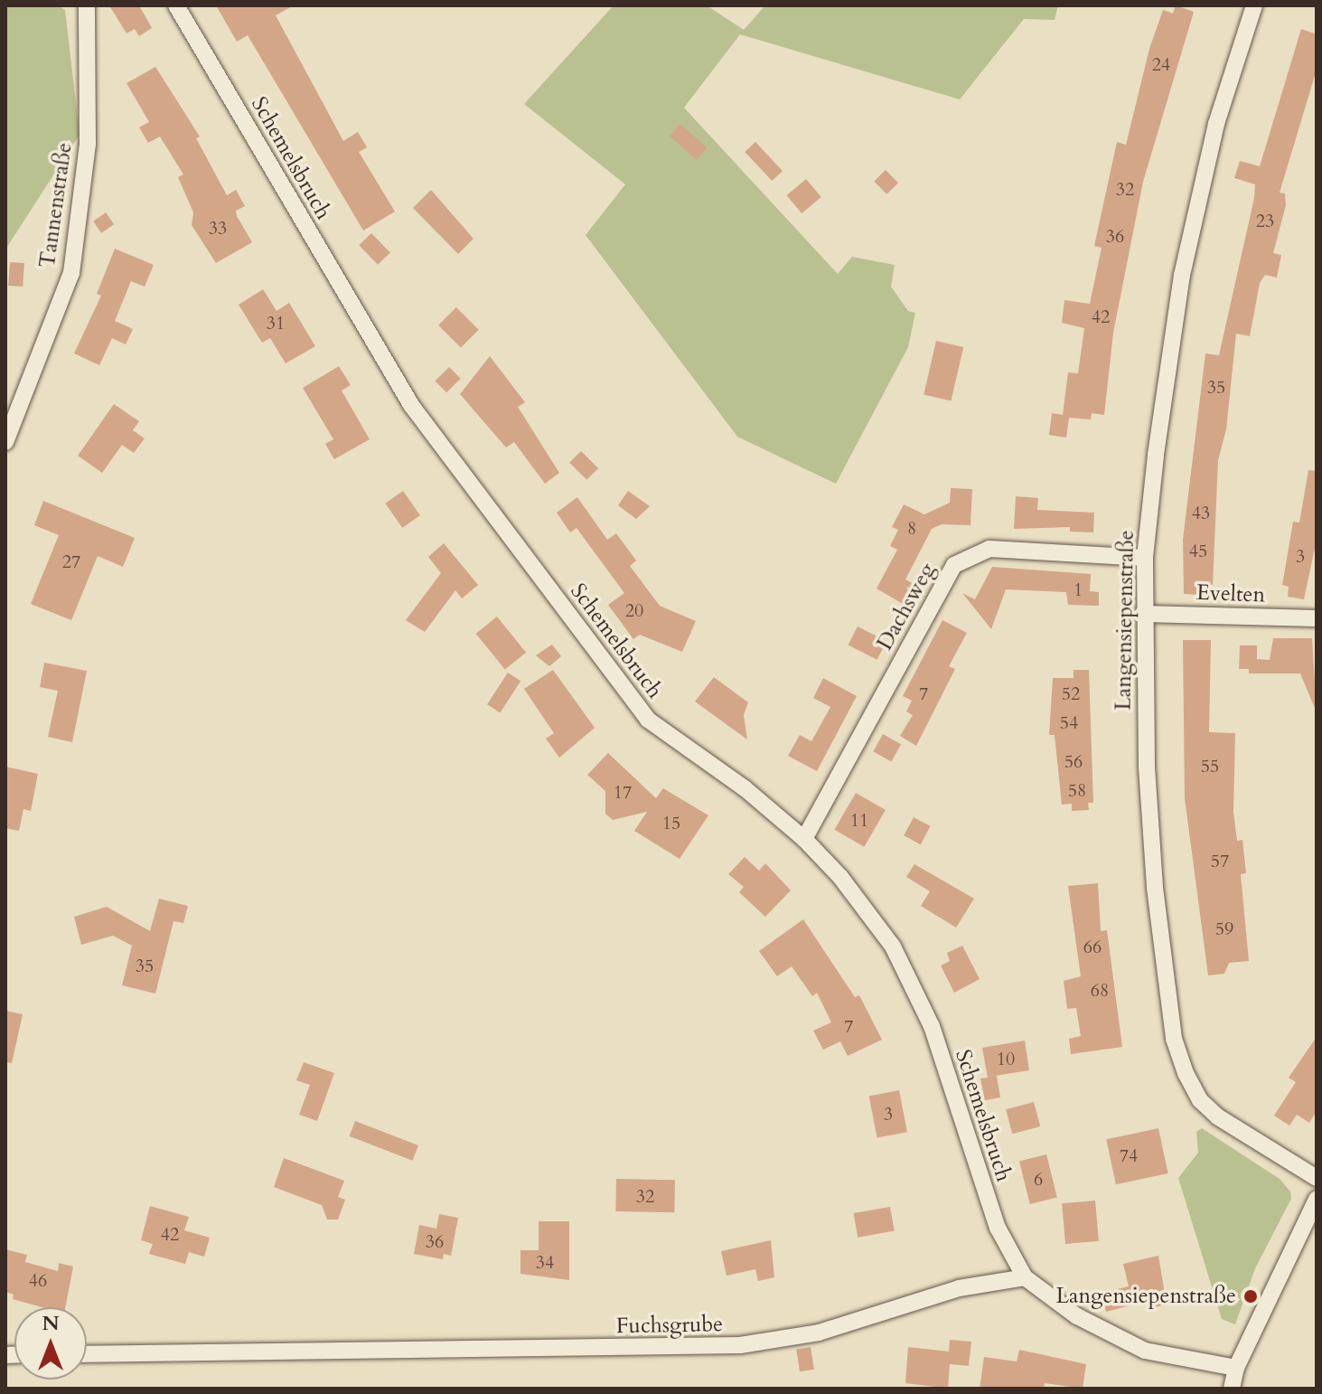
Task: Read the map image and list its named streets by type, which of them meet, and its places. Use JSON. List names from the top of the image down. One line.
{"streets":{"street":["Schemelsbruch","Tannenstraße","Evelten","Dachsweg","Langensiepenstraße","Fuchsgrube"]},"crossings":[["Schemelsbruch","Dachsweg"],["Schemelsbruch","Fuchsgrube"],["Evelten","Langensiepenstraße"],["Dachsweg","Langensiepenstraße"]],"places":["Langensiepenstraße"],"house_numbers":["24","32","23","33","36","42","31","35","43","8","45","3","27","1","20","7","52","54","56","55","58","17","11","15","57","59","66","35","68","7","10","3","74","6","32","42","36","34","46"],"north":"top"}
